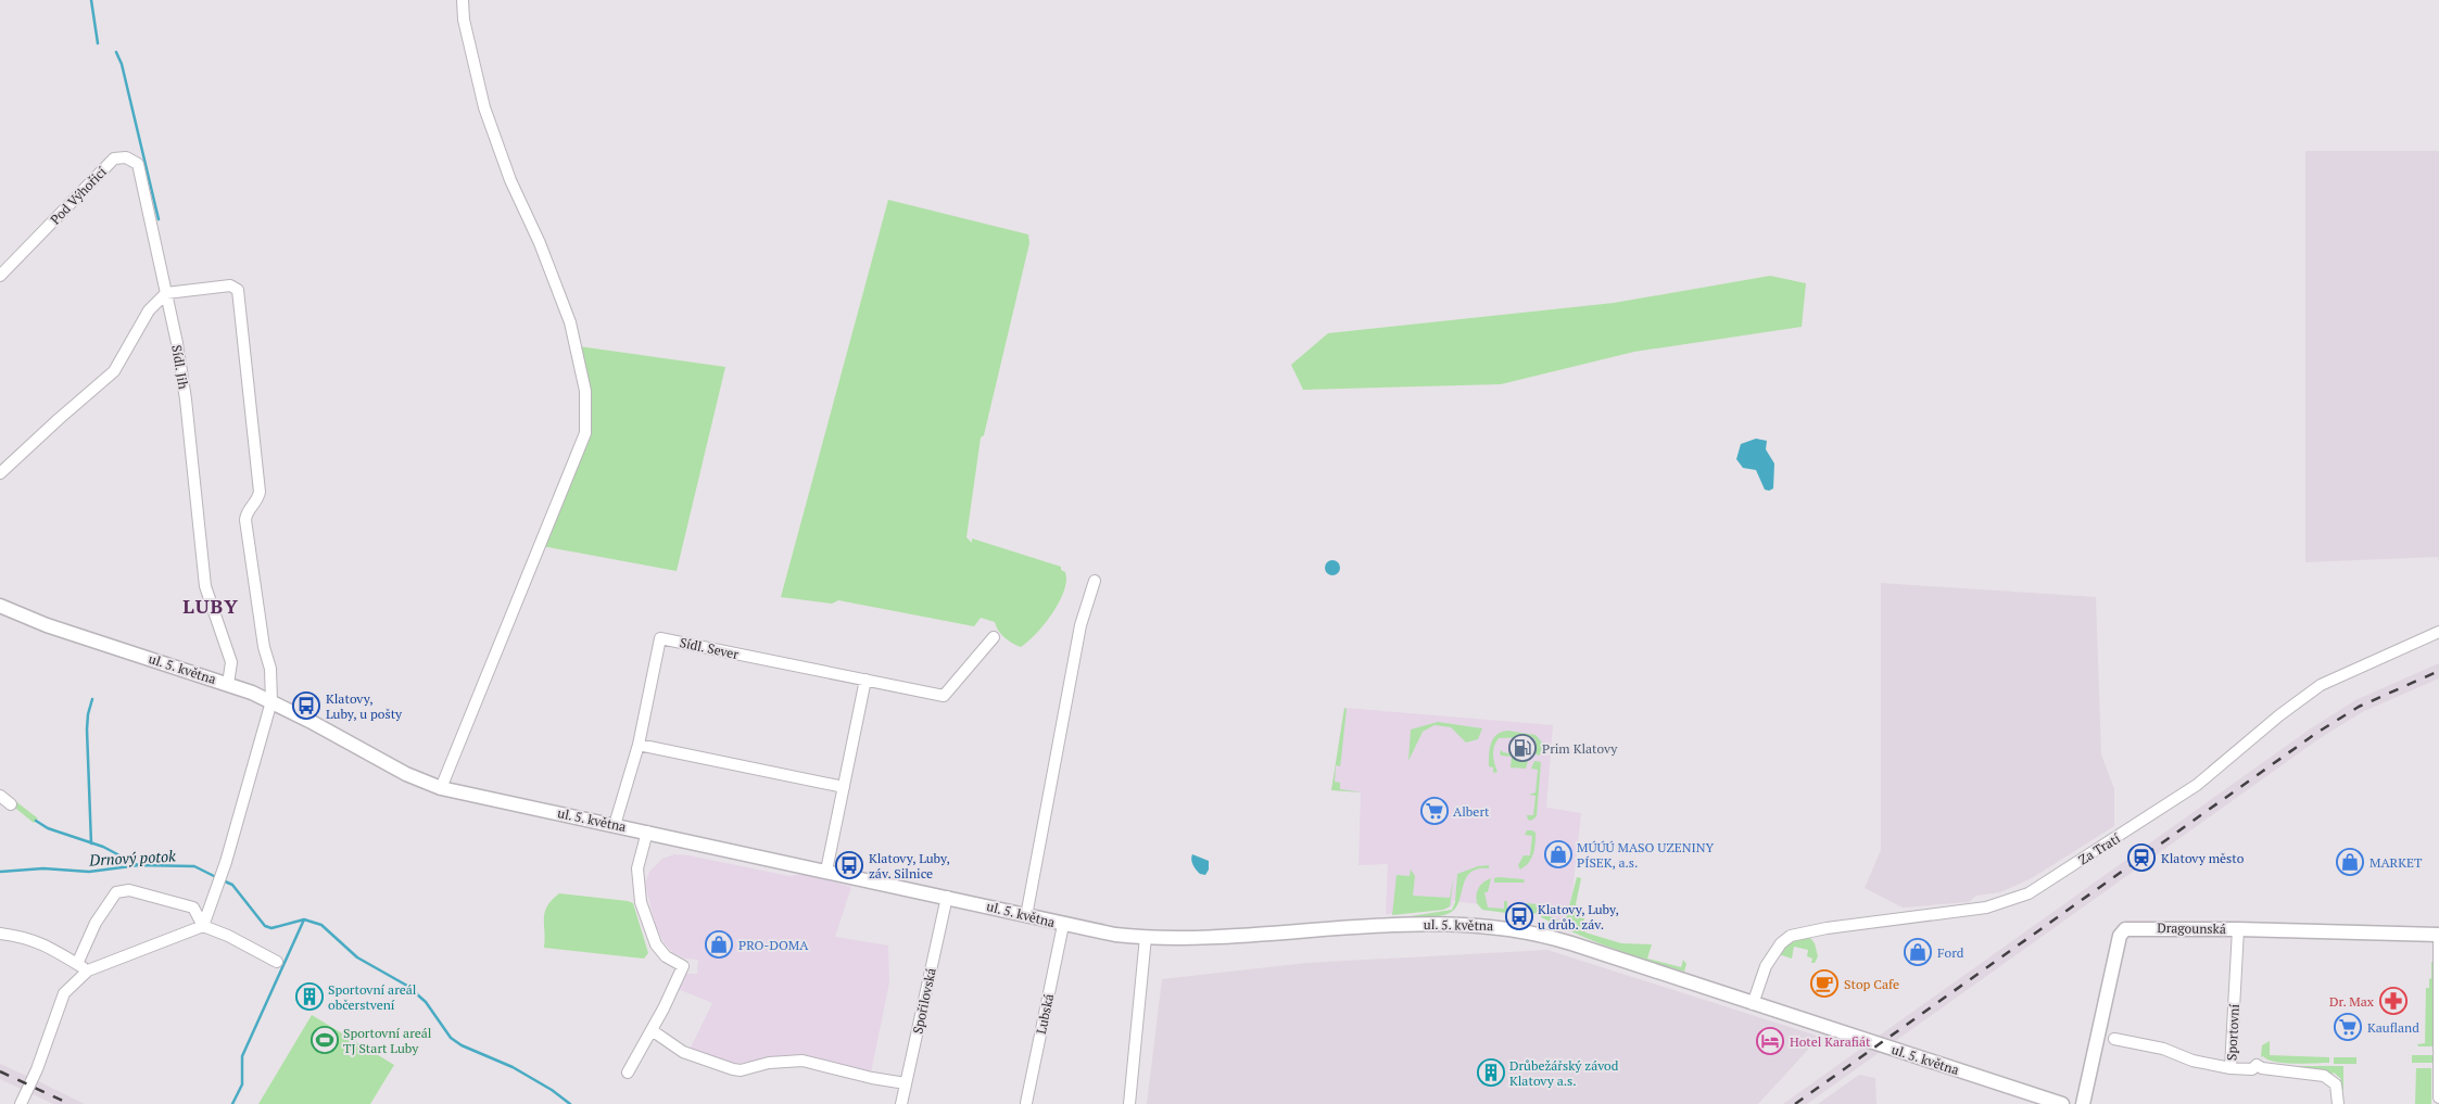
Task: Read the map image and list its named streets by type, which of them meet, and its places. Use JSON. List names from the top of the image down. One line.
{"streets":{"street":["Pod Výhořicí","Sídl. Jih","Sídl. Sever","ul. 5. května","Za Tratí","Dragounská","Spořilovská","Lubská","Sportovní"]},"crossings":[["Pod Výhořicí","Sídl. Jih"],["Sídl. Jih","ul. 5. května"],["Sídl. Sever","ul. 5. května"],["ul. 5. května","Za Tratí"],["ul. 5. května","Spořilovská"],["ul. 5. května","Lubská"],["Dragounská","Sportovní"]],"districts":["LUBY"],"water":["Drnový potok"],"places":{"bus stop":["Klatovy, Luby, u pošty","Klatovy, Luby, záv. Silnice","Klatovy, Luby, u drůb. záv."],"fuel station":["Prim Klatovy"],"supermarket":["Albert","Kaufland"],"shop":["MÚÚÚ MASO UZENINY PÍSEK, a.s.","MARKET","PRO-DOMA","Ford"],"station":["Klatovy město"],"cafe":["Stop Cafe"],"building":["Sportovní areál občerstvení","Drůbežářský závod Klatovy a.s."],"pharmacy":["Dr. Max"],"sports":["Sportovní areál TJ Start Luby"],"hotel":["Hotel Karafiát"]}}
